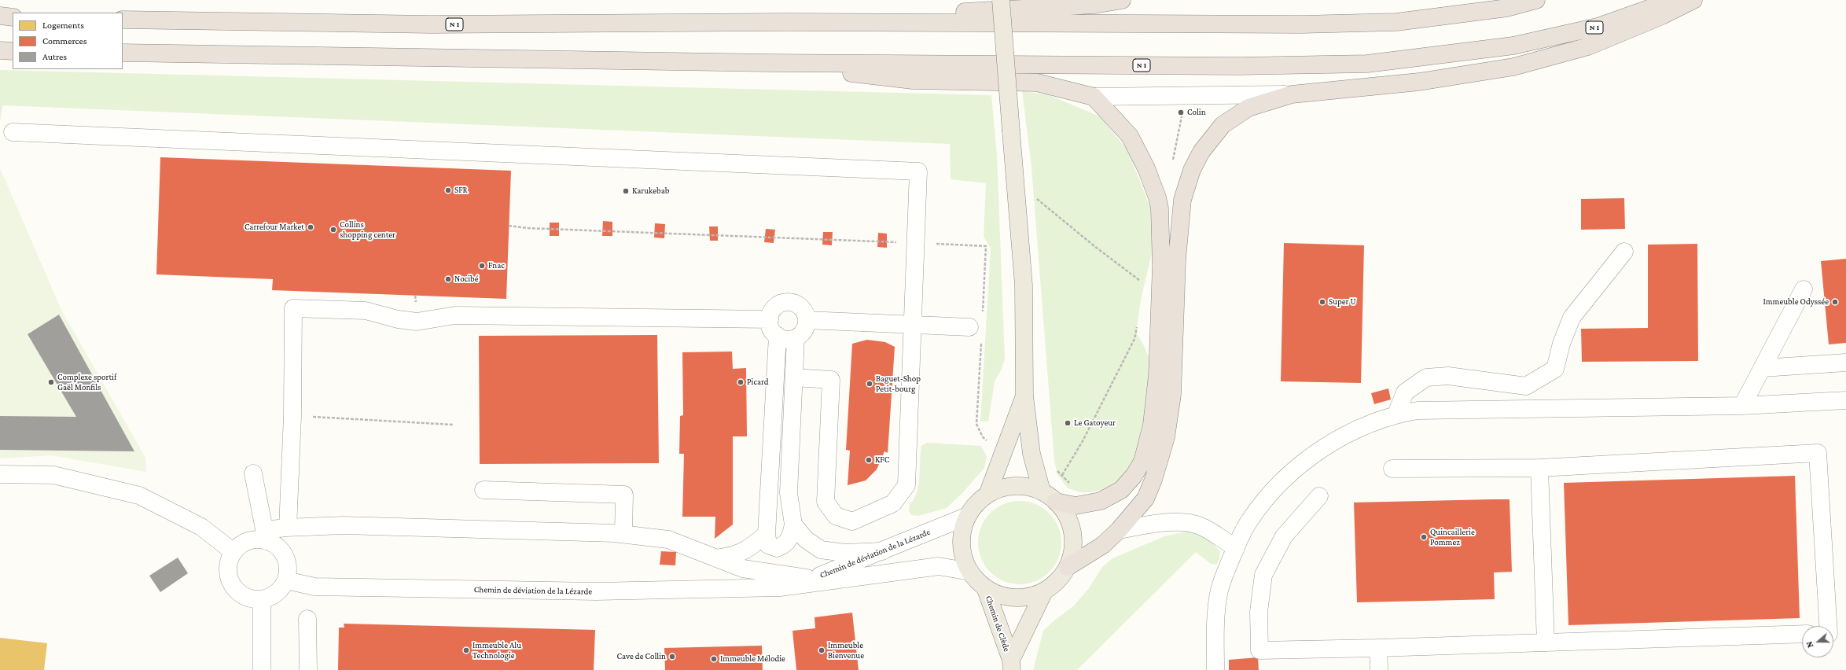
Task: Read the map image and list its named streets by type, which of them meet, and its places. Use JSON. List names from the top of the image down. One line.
{"streets":{"highway":["N 1"],"main road":["Chemin de Clède"],"street":["Chemin de déviation de la Lézarde"]},"crossings":[["Chemin de déviation de la Lézarde","Chemin de Clède"]],"places":["Colin","SFR","Karukebab","Carrefour Market","Collins shopping center","Fnac","Nocibé","Super U","Immeuble Odyssée","Complexe sportif Gaël Monfils","Picard","Baguet-Shop Petit-bourg","Le Gatoyeur","KFC","Quincaillerie Pommez","Immeuble Alu Technologie","Immeuble Bienvenue","Cave de Collin","Immeuble Mélodie"],"legend":["Logements","Commerces","Autres"],"north":"left"}
